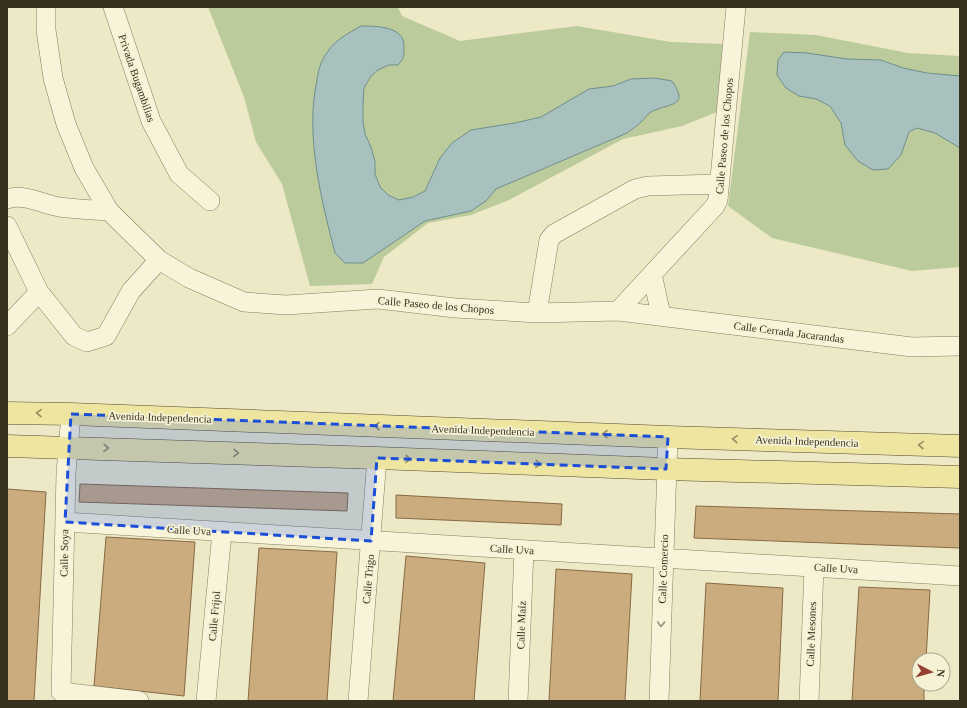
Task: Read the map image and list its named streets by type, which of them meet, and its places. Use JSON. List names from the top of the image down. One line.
{"streets":{"main road":["Avenida Independencia"],"street":["Privada Bugambilias","Calle Paseo de los Chopos","Calle Cerrada Jacarandas","Calle Uva","Calle Soya","Calle Comercio","Calle Trigo","Calle Frijol","Calle Maíz","Calle Mesones"]},"crossings":[["Calle Paseo de los Chopos","Calle Cerrada Jacarandas"],["Avenida Independencia","Calle Soya"],["Avenida Independencia","Calle Comercio"],["Calle Uva","Calle Soya"],["Calle Uva","Calle Comercio"],["Calle Uva","Calle Trigo"],["Calle Uva","Calle Frijol"],["Calle Uva","Calle Maíz"],["Calle Uva","Calle Mesones"]],"one_way":["Calle Comercio"],"north":"right"}
